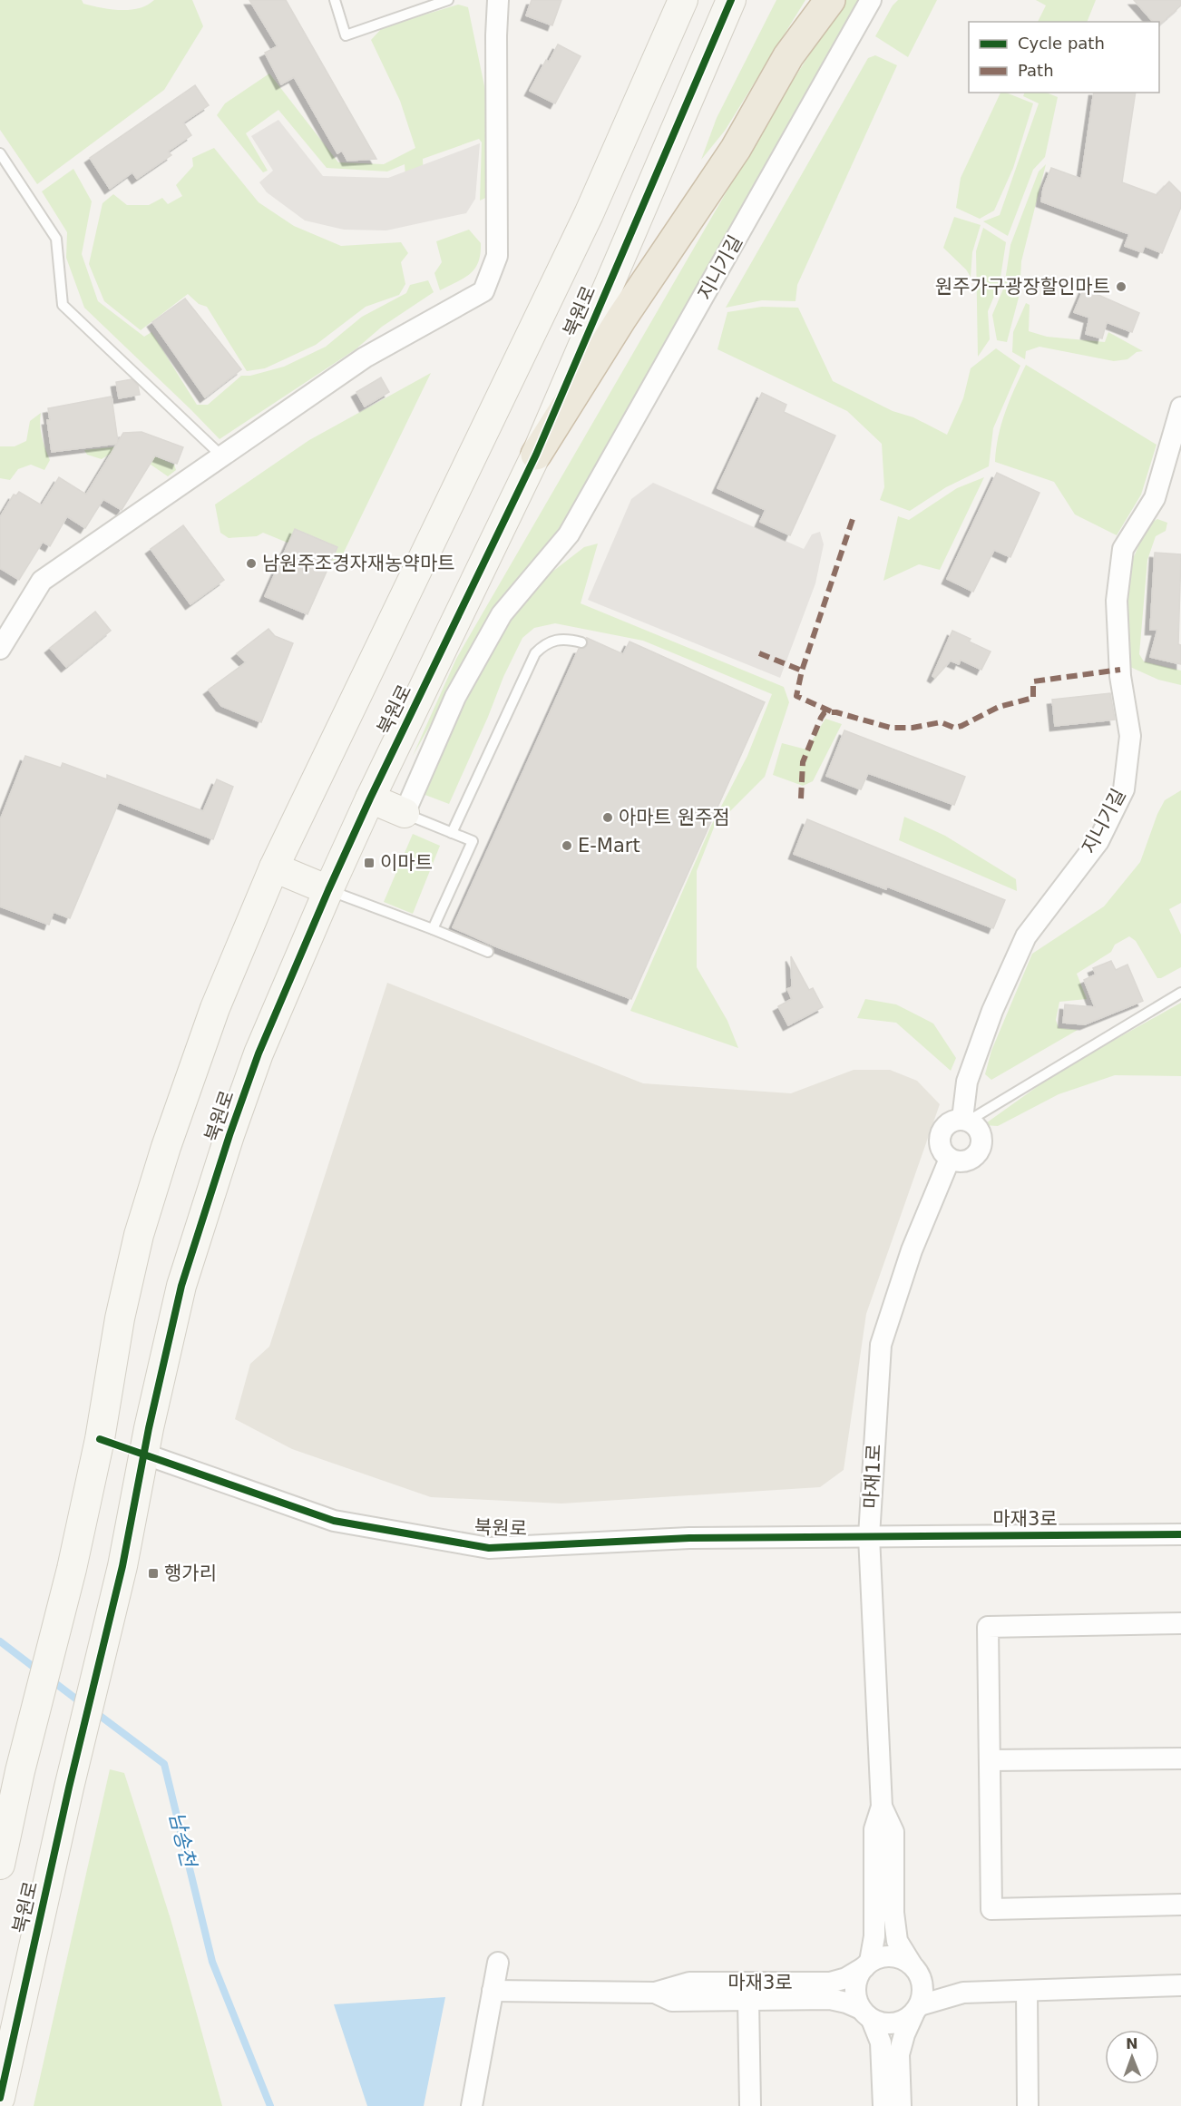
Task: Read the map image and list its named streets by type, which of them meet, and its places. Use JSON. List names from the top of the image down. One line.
{"streets":{"street":["지니기길","북원로","마재1로","마재3로"]},"crossings":[["지니기길","마재1로"],["북원로","마재1로"],["북원로","마재3로"],["마재1로","마재3로"]],"water":["남송천"],"places":{"other":["원주가구광장할인마트","남원주조경자재농약마트","아마트 원주점","E-Mart"],"transit":["이마트","행가리"]},"legend":["Cycle path","Path"],"north":"top"}
